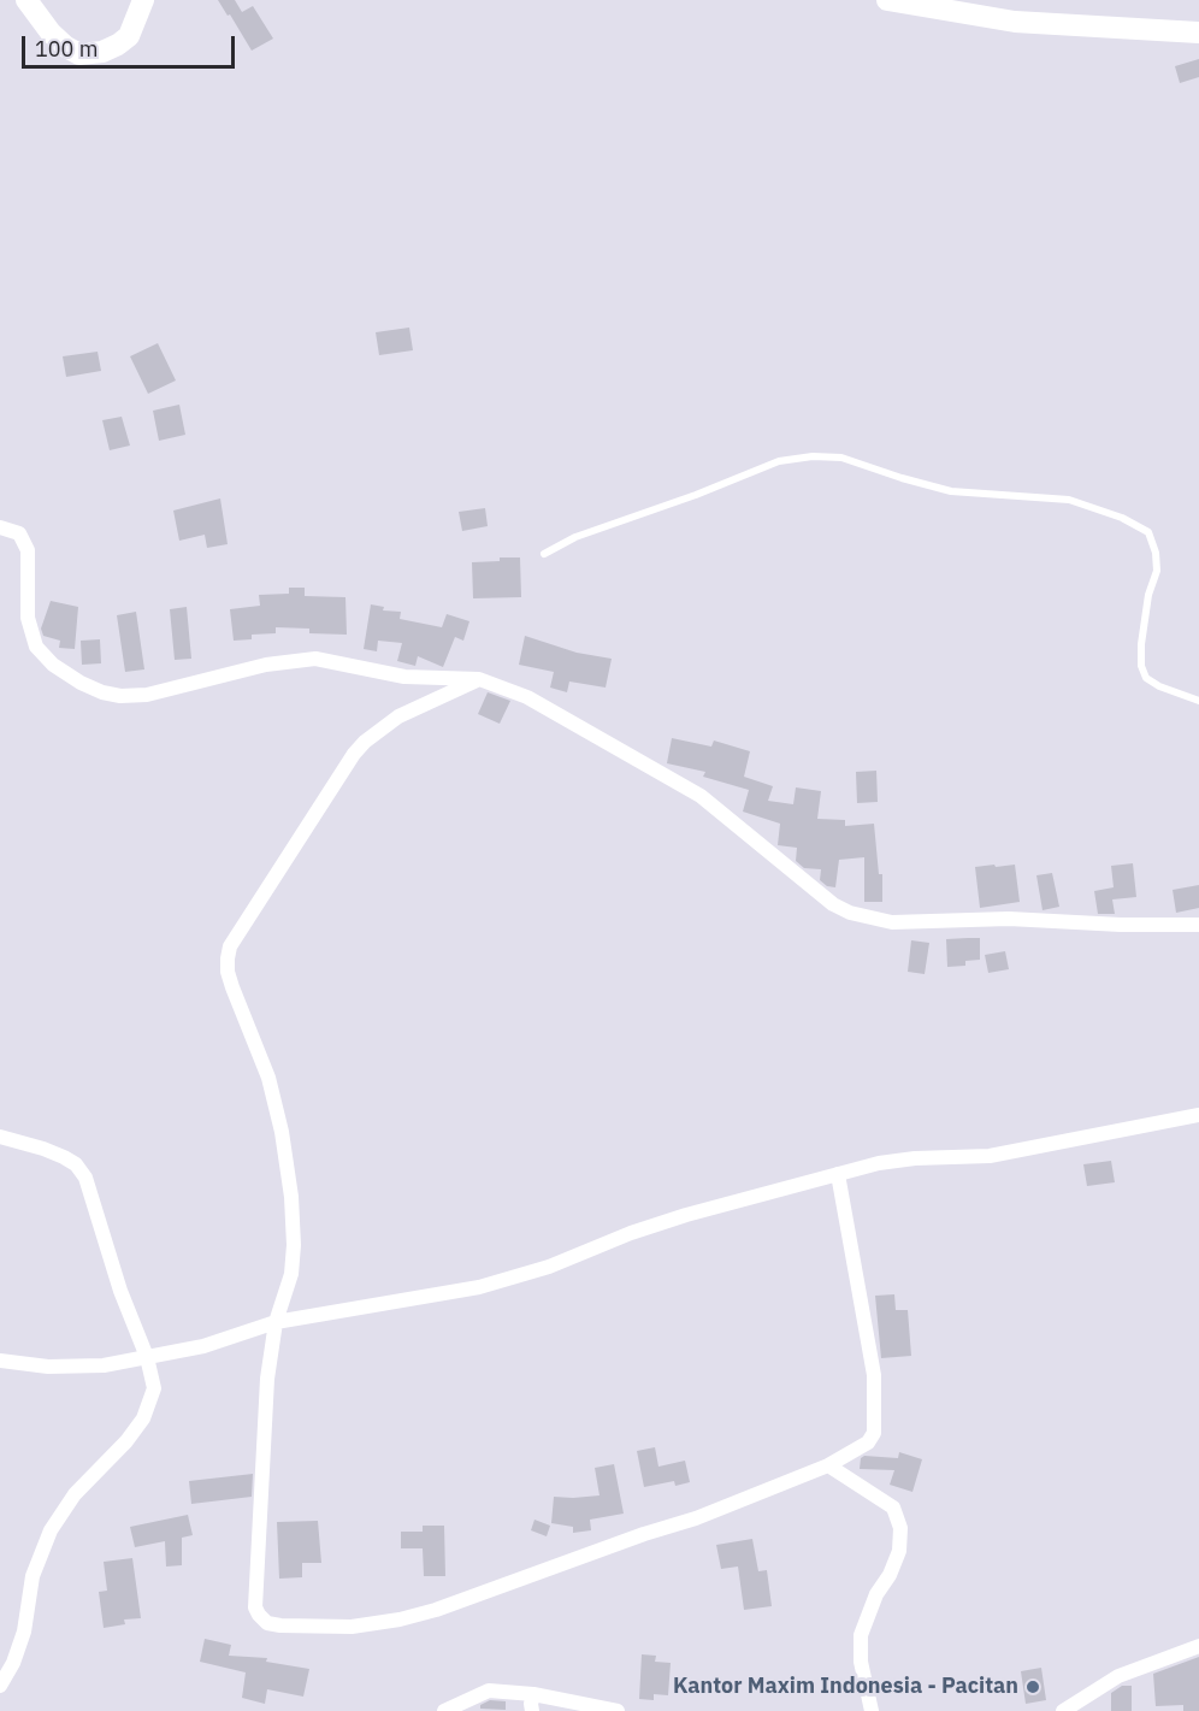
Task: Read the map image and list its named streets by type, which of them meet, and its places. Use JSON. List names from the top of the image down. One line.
{"places":["Kantor Maxim Indonesia - Pacitan"],"scale_bar":"100 m"}
